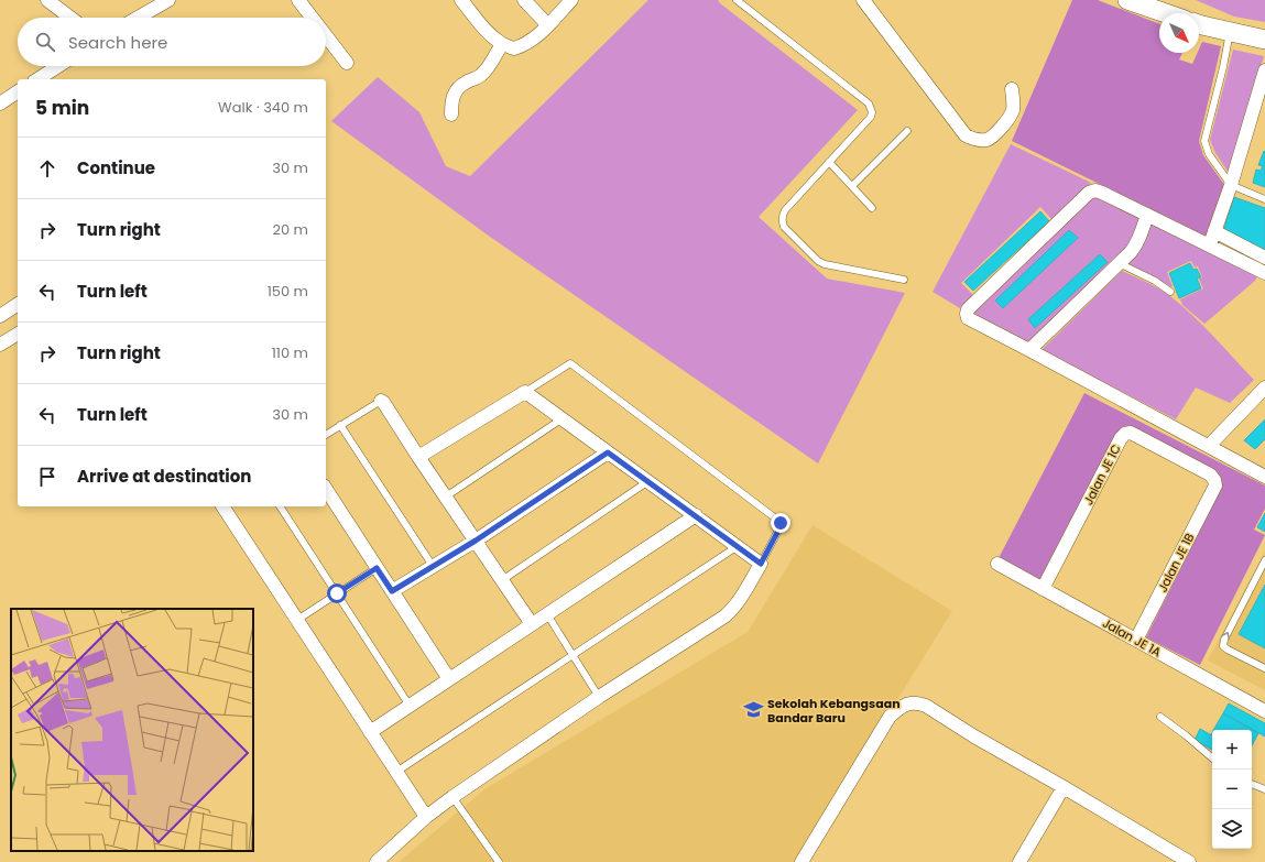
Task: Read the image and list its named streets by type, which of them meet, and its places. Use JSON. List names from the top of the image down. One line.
{"streets":{"street":["Jalan JE 1C","Jalan JE 1B","Jalan JE 1A"]},"crossings":[["Jalan JE 1C","Jalan JE 1B"],["Jalan JE 1C","Jalan JE 1A"],["Jalan JE 1B","Jalan JE 1A"]],"places":{"school or university":["Sekolah Kebangsaan Bandar Baru"]},"north":"bottom right","page":{"search":"Search here","heading":["5 min","Walk · 340 m"],"list":[["Continue","30 m"],["Turn right","20 m"],["Turn left","150 m"],["Turn right","110 m"],["Turn left","30 m"],"Arrive at destination"],"map_buttons":["+","−"]}}
